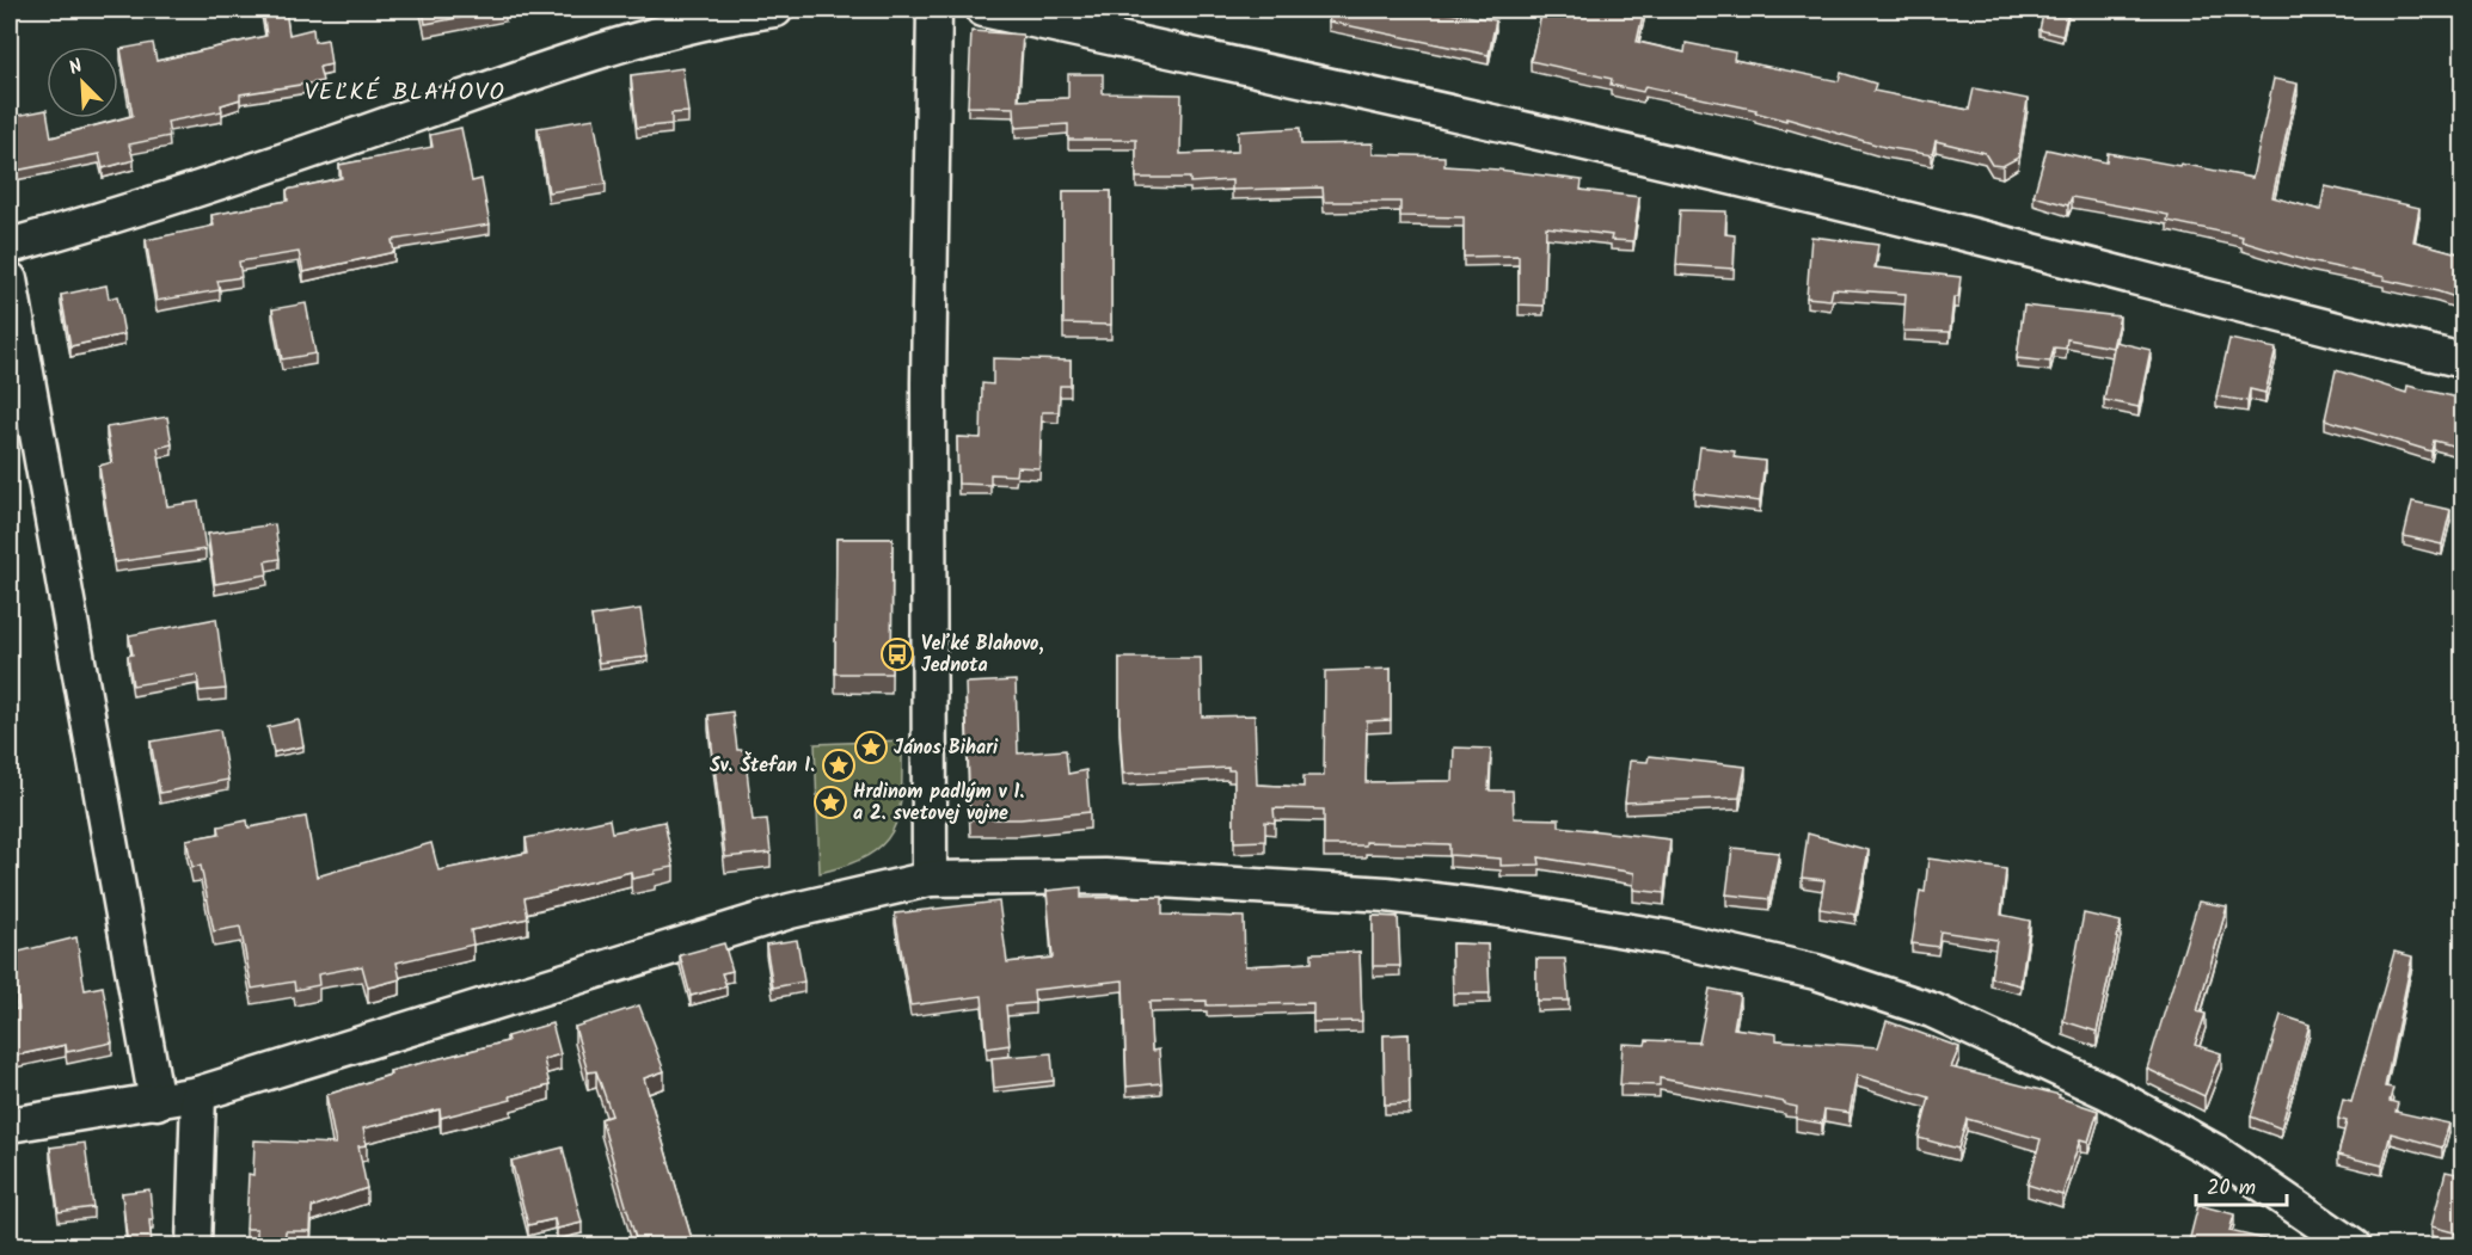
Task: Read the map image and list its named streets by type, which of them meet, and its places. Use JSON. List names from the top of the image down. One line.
{"districts":["VEĽKÉ BLAHOVO"],"places":{"bus stop":["Veľké Blahovo, Jednota"],"place":["János Bihari","Sv. Štefan I.","Hrdinom padlým v 1. a 2. svetovej vojne"]},"scale_bar":"20 m","north":"top left"}
